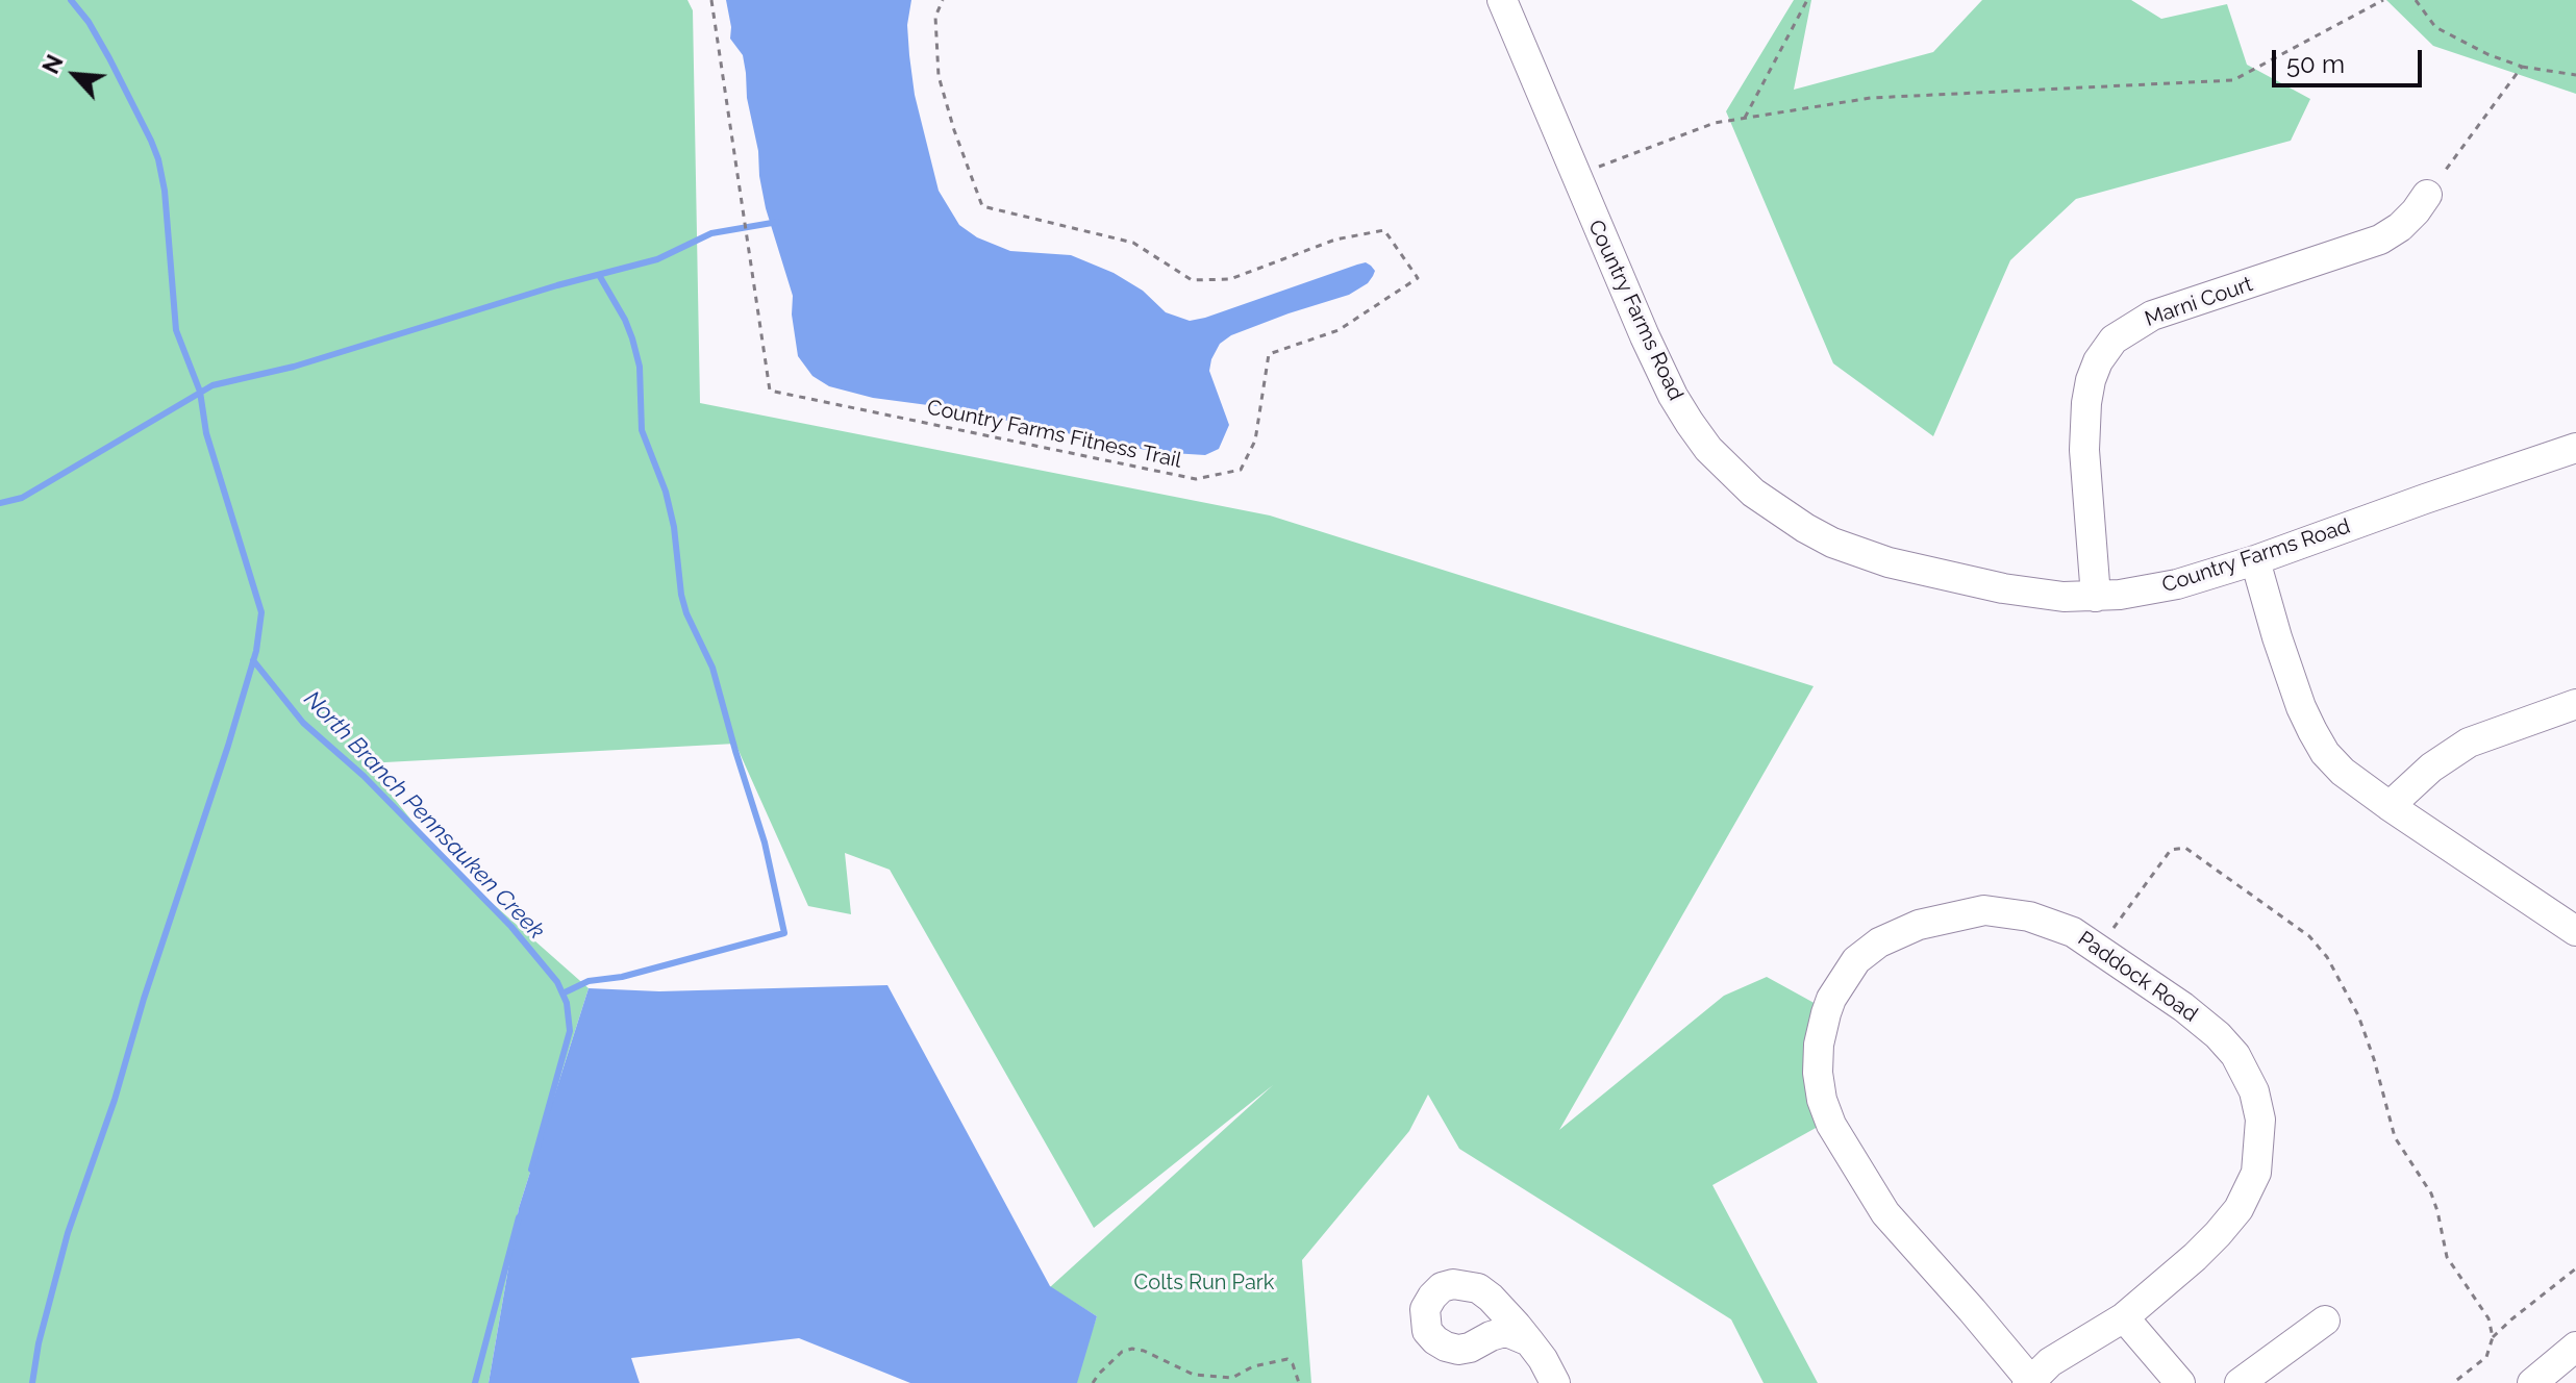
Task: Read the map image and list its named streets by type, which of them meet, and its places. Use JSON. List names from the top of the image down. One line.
{"streets":{"street":["Marni Court","Country Farms Road","Paddock Road"],"path":["Country Farms Fitness Trail"]},"crossings":[["Marni Court","Country Farms Road"]],"water":["North Branch Pennsauken Creek"],"parks":["Colts Run Park"],"scale_bar":"50 m","north":"top left"}
